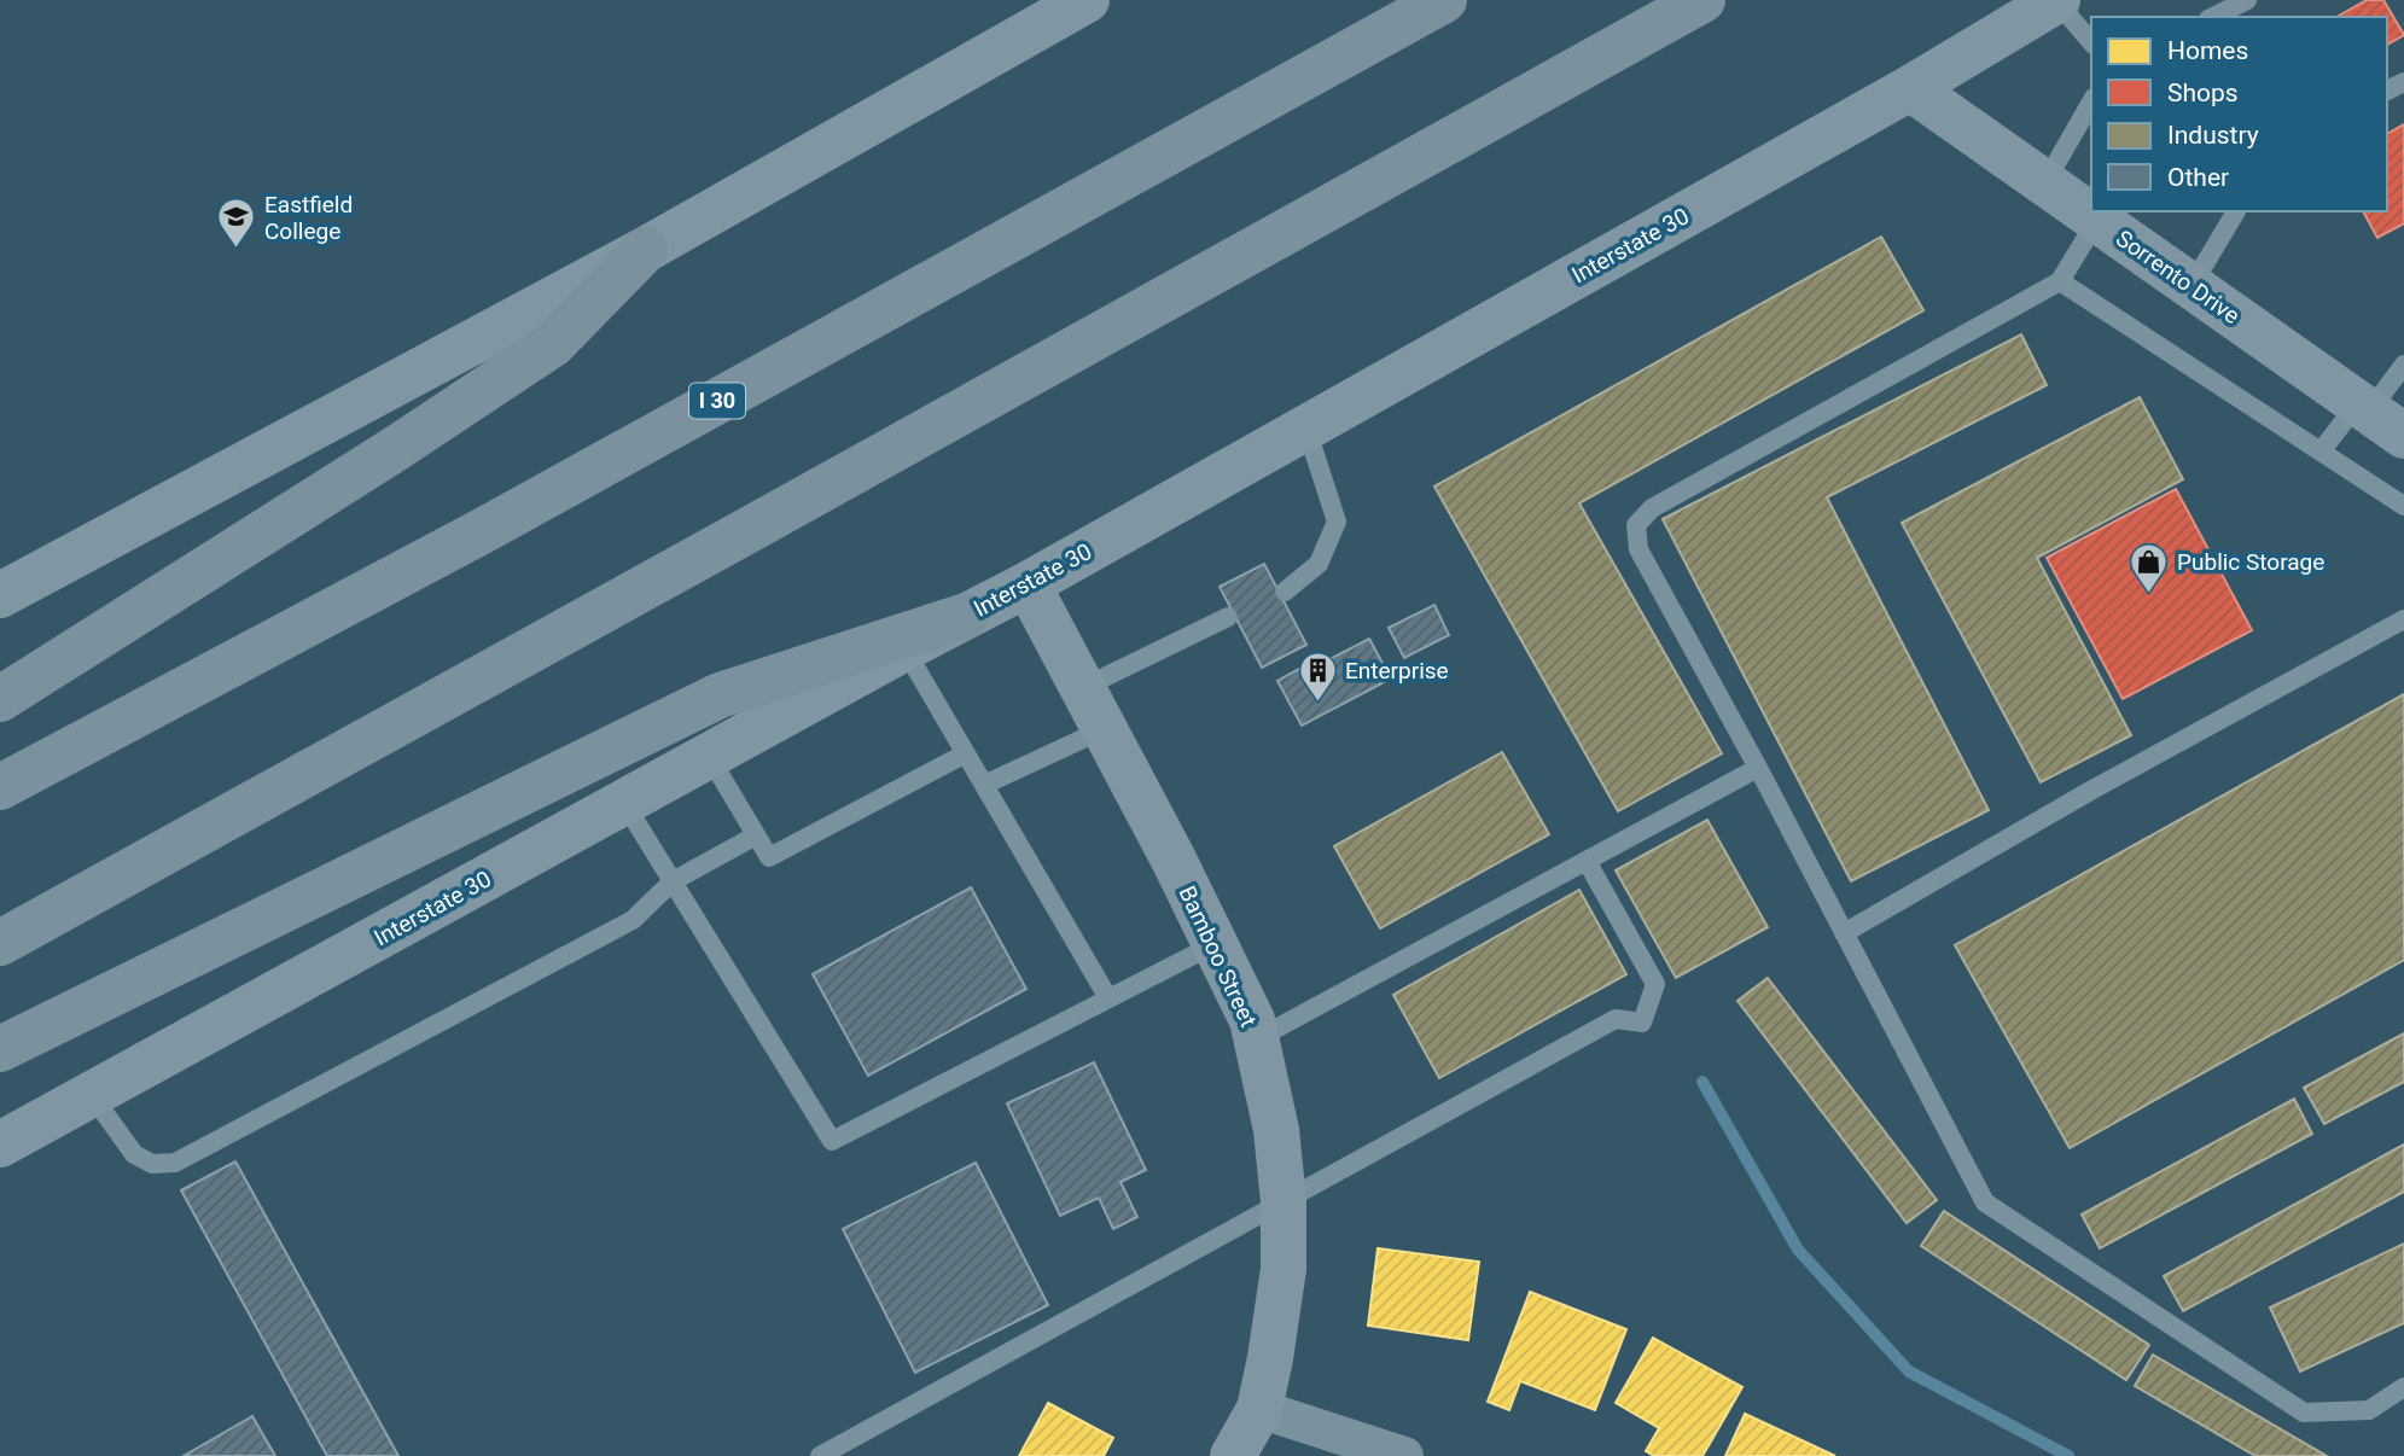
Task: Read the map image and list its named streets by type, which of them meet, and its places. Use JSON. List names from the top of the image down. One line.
{"streets":{"highway":["I 30"],"main road":["Interstate 30","Sorrento Drive","Bamboo Street"]},"crossings":[["Interstate 30","Sorrento Drive"],["Interstate 30","Bamboo Street"]],"places":{"school or university":["Eastfield College"],"shop":["Public Storage"],"building":["Enterprise"]},"legend":["Homes","Shops","Industry","Other"]}
